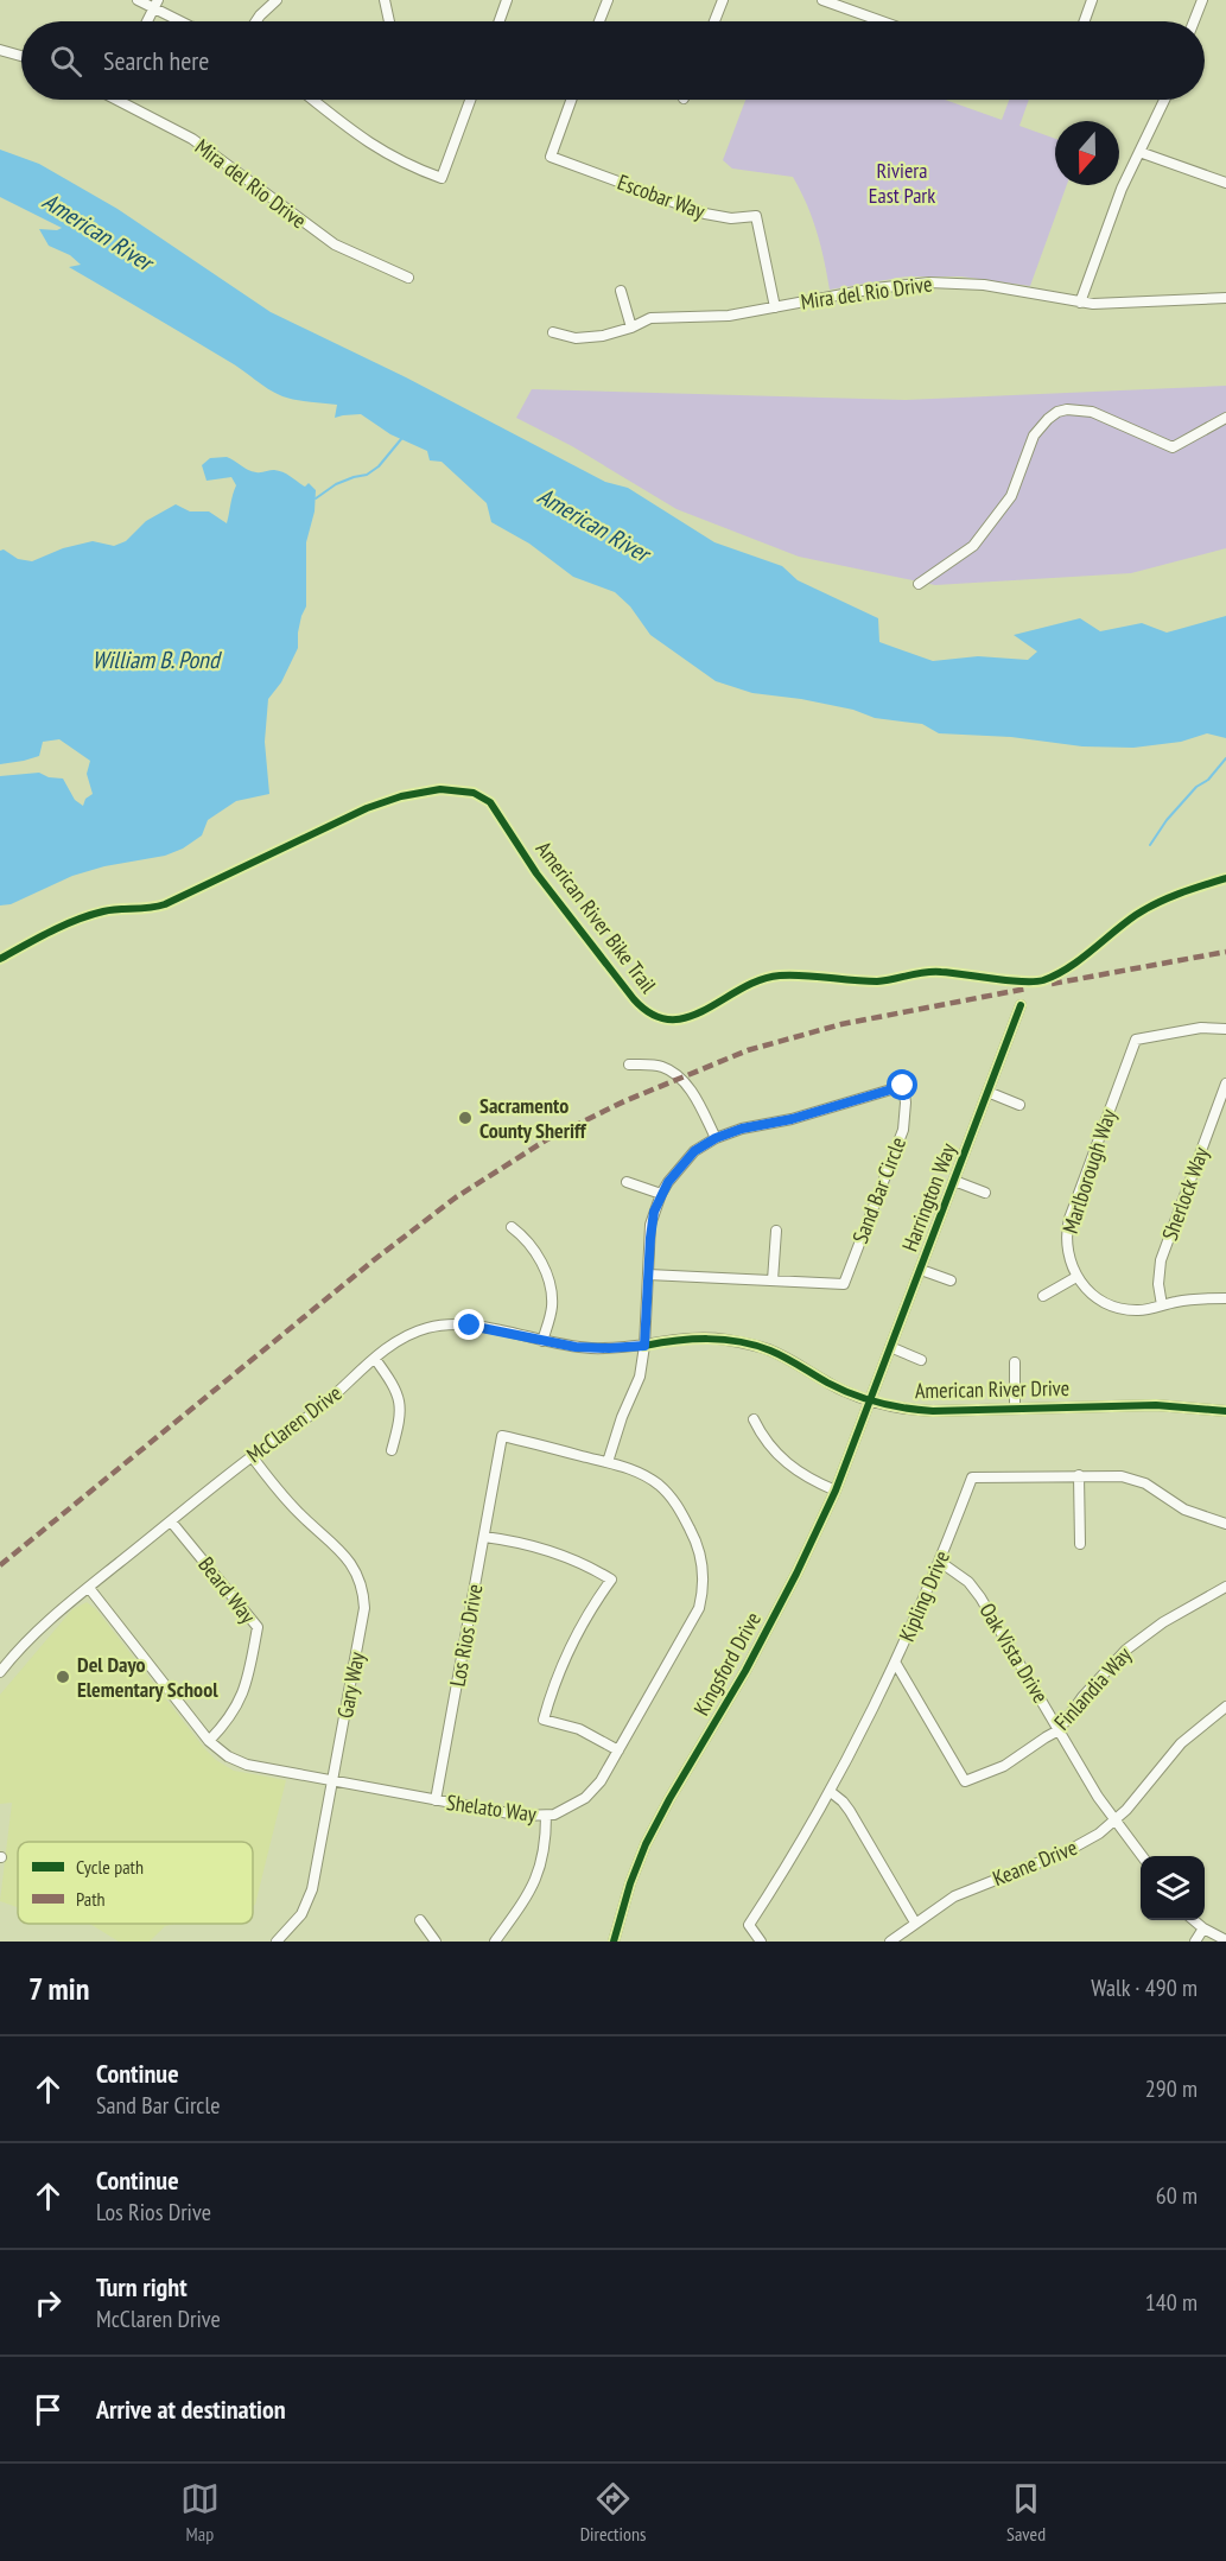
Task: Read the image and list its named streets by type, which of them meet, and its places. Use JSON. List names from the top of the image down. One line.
{"streets":{"street":["Mira del Rio Drive","Escobar Way","Marlborough Way","Sand Bar Circle","Sherlock Way","Harrington Way","American River Drive","McClaren Drive","Beard Way","Kipling Drive","Los Rios Drive","Oak Vista Drive","Kingsford Drive","Gary Way","Finlandia Way","Shelato Way","Keane Drive"],"cycle path":["American River Bike Trail"]},"crossings":[["Mira del Rio Drive","Escobar Way"],["Harrington Way","American River Drive"],["Harrington Way","Kingsford Drive"],["American River Drive","McClaren Drive"],["American River Drive","Kingsford Drive"],["McClaren Drive","Beard Way"],["McClaren Drive","Gary Way"],["McClaren Drive","Shelato Way"],["Beard Way","Shelato Way"],["Kipling Drive","Oak Vista Drive"],["Kipling Drive","Finlandia Way"],["Los Rios Drive","Shelato Way"],["Oak Vista Drive","Finlandia Way"],["Oak Vista Drive","Keane Drive"],["Gary Way","Shelato Way"]],"water":["American River","William B. Pond"],"parks":["Riviera East Park"],"places":["Sacramento County Sheriff","Del Dayo Elementary School"],"legend":["Cycle path","Path"],"north":"bottom","page":{"search":"Search here","heading":["7 min","Walk · 490 m"],"list":[["Continue","Sand Bar Circle","290 m"],["Continue","Los Rios Drive","60 m"],["Turn right","McClaren Drive","140 m"],"Arrive at destination"],"nav":["Map","Directions","Saved"]}}
